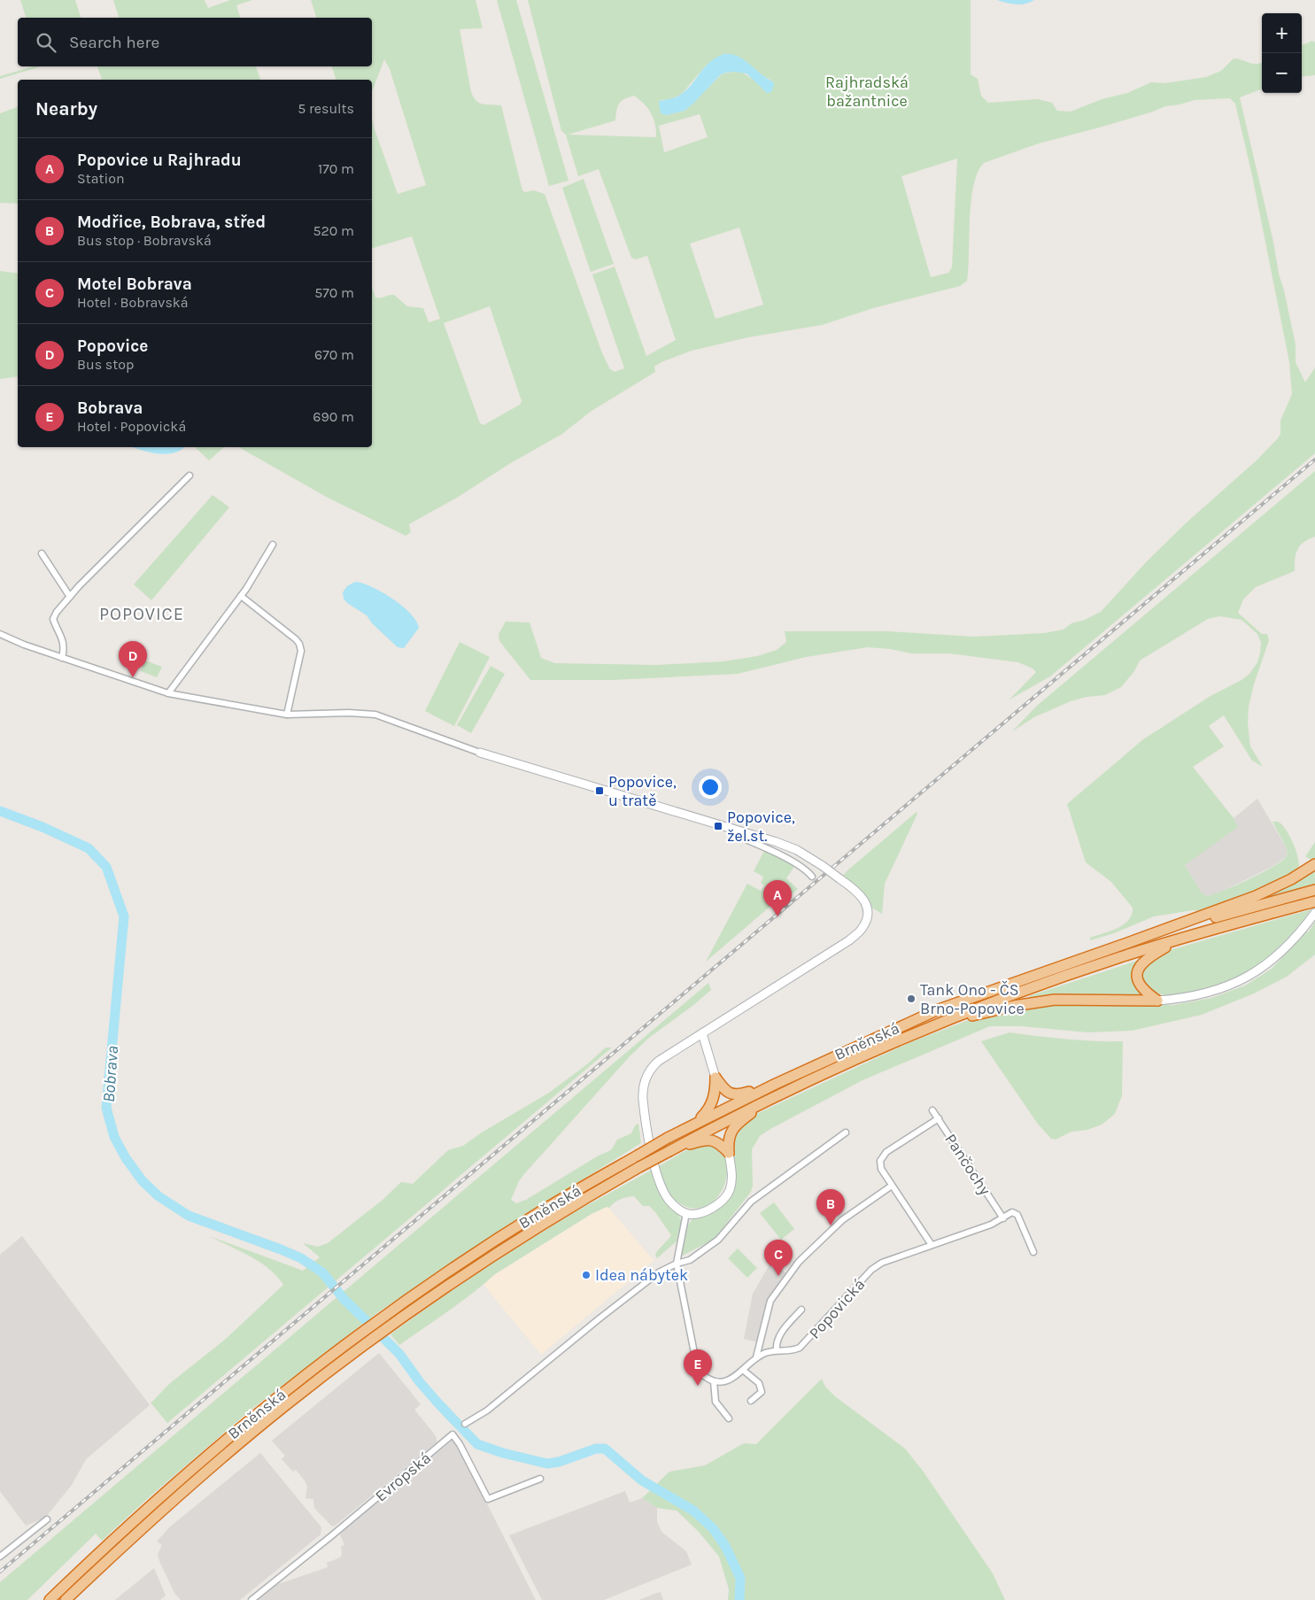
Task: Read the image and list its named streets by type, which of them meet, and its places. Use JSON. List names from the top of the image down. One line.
{"streets":{"highway":["Brněnská"],"street":["Pančochy","Popovická","Evropská"]},"crossings":[["Pančochy","Popovická"]],"districts":["POPOVICE"],"water":["Bobrava"],"parks":["Rajhradská bažantnice"],"places":{"transit":["Popovice, u tratě","Popovice, žel.st."],"other":["Tank Ono - ČS Brno-Popovice","Idea nábytek"]},"page":{"map_buttons":["+","−"],"search":"Search here","heading":["Nearby","5 results"],"list":[{"mark":"A","name":"Popovice u Rajhradu","note":"Station","value":"170 m"},{"mark":"B","name":"Modřice, Bobrava, střed","note":"Bus stop · Bobravská","value":"520 m"},{"mark":"C","name":"Motel Bobrava","note":"Hotel · Bobravská","value":"570 m"},{"mark":"D","name":"Popovice","note":"Bus stop","value":"670 m"},{"mark":"E","name":"Bobrava","note":"Hotel · Popovická","value":"690 m"}],"pins":["D","A","B","C","E"]}}
